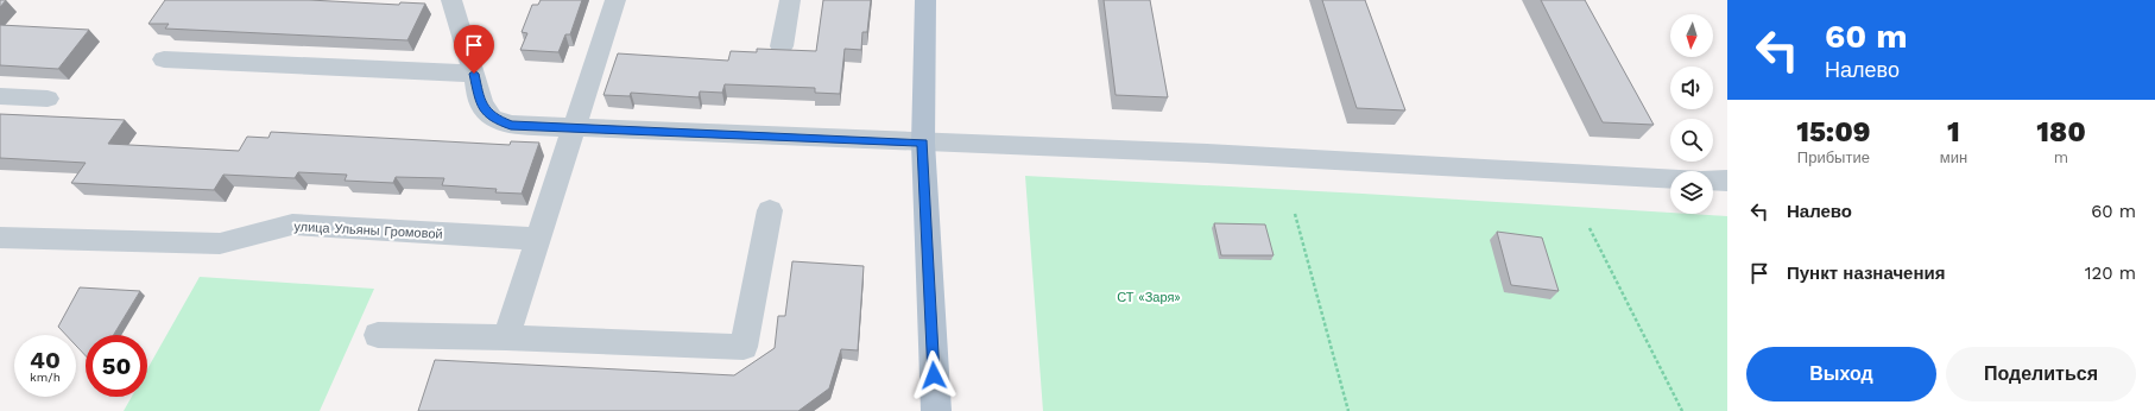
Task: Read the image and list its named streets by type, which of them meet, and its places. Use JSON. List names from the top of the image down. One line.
{"streets":{"street":["улица Ульяны Громовой"]},"parks":["СТ «Заря»"],"north":"bottom","page":{"turn":["60 m","Налево"],"eta":["15:09","Прибытие","1","мин","180","m"],"list":[{"name":"Налево","value":"60 m"},{"name":"Пункт назначения","value":"120 m"}],"speed":"40 km/h","limit":"50","buttons":["Выход","Поделиться"]}}
